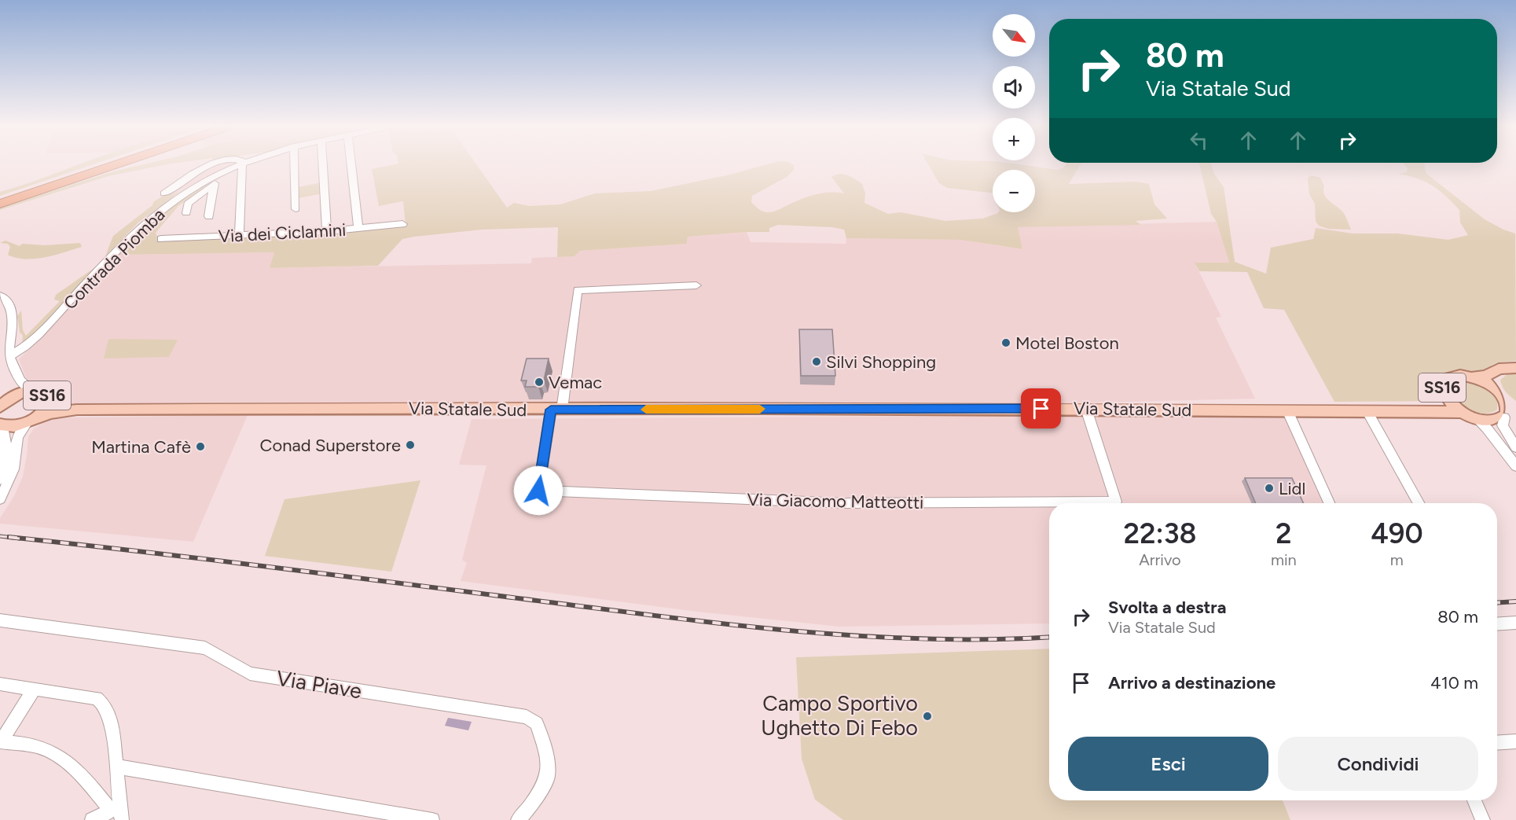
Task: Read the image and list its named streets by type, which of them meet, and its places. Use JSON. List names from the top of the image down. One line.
{"streets":{"main road":["SS16","Via Statale Sud"],"street":["Via dei Ciclamini","Contrada Piomba","Via Giacomo Matteotti","Via Piave"]},"crossings":[["SS16","Via Statale Sud"],["Via Statale Sud","Via Giacomo Matteotti"]],"places":["Motel Boston","Silvi Shopping","Vemac","Conad Superstore","Martina Cafè","Lidl","Campo Sportivo Ughetto Di Febo"],"north":"bottom right","page":{"map_buttons":["+","−"],"turn":["80 m","Via Statale Sud"],"eta":["22:38","Arrivo","2","min","490","m"],"list":[{"name":"Svolta a destra","note":"Via Statale Sud","value":"80 m"},{"name":"Arrivo a destinazione","value":"410 m"}],"buttons":["Esci","Condividi"]}}
